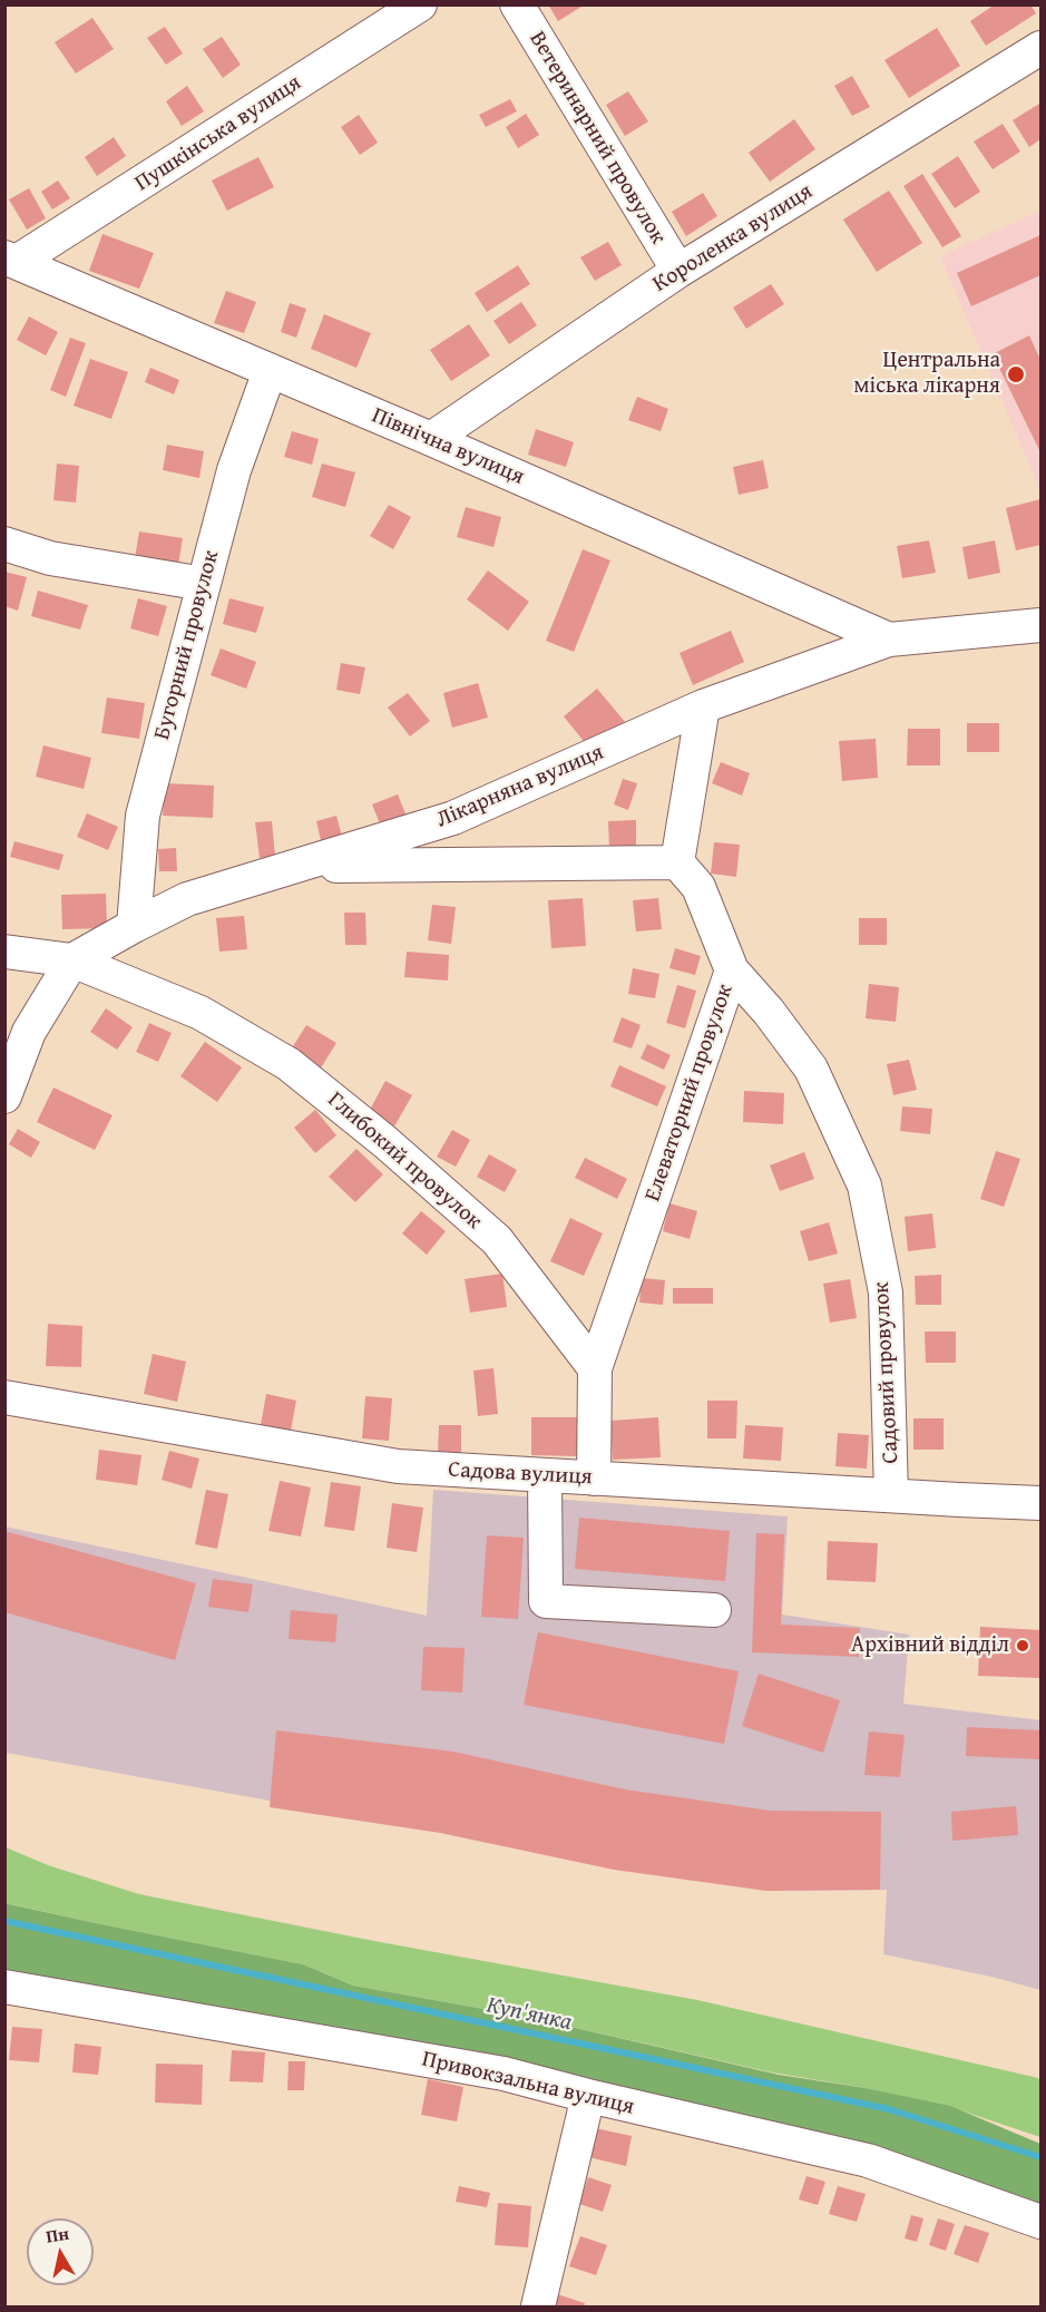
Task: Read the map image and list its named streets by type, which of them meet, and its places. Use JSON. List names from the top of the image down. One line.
{"streets":{"street":["Пушкінська вулиця","Ветеринарний провулок","Короленка вулиця","Північна вулиця","Бугорний провулок","Лікарняна вулиця","Елеваторний провулок","Глибокий провулок","Садовий провулок","Садова вулиця","Привокзальна вулиця"]},"crossings":[["Пушкінська вулиця","Північна вулиця"],["Ветеринарний провулок","Короленка вулиця"],["Короленка вулиця","Північна вулиця"],["Північна вулиця","Бугорний провулок"],["Північна вулиця","Лікарняна вулиця"],["Бугорний провулок","Лікарняна вулиця"],["Лікарняна вулиця","Глибокий провулок"],["Елеваторний провулок","Глибокий провулок"],["Елеваторний провулок","Садовий провулок"],["Садовий провулок","Садова вулиця"]],"water":["Куп'янка"],"places":["Центральна міська лікарня","Архівний відділ"],"north":"top"}
